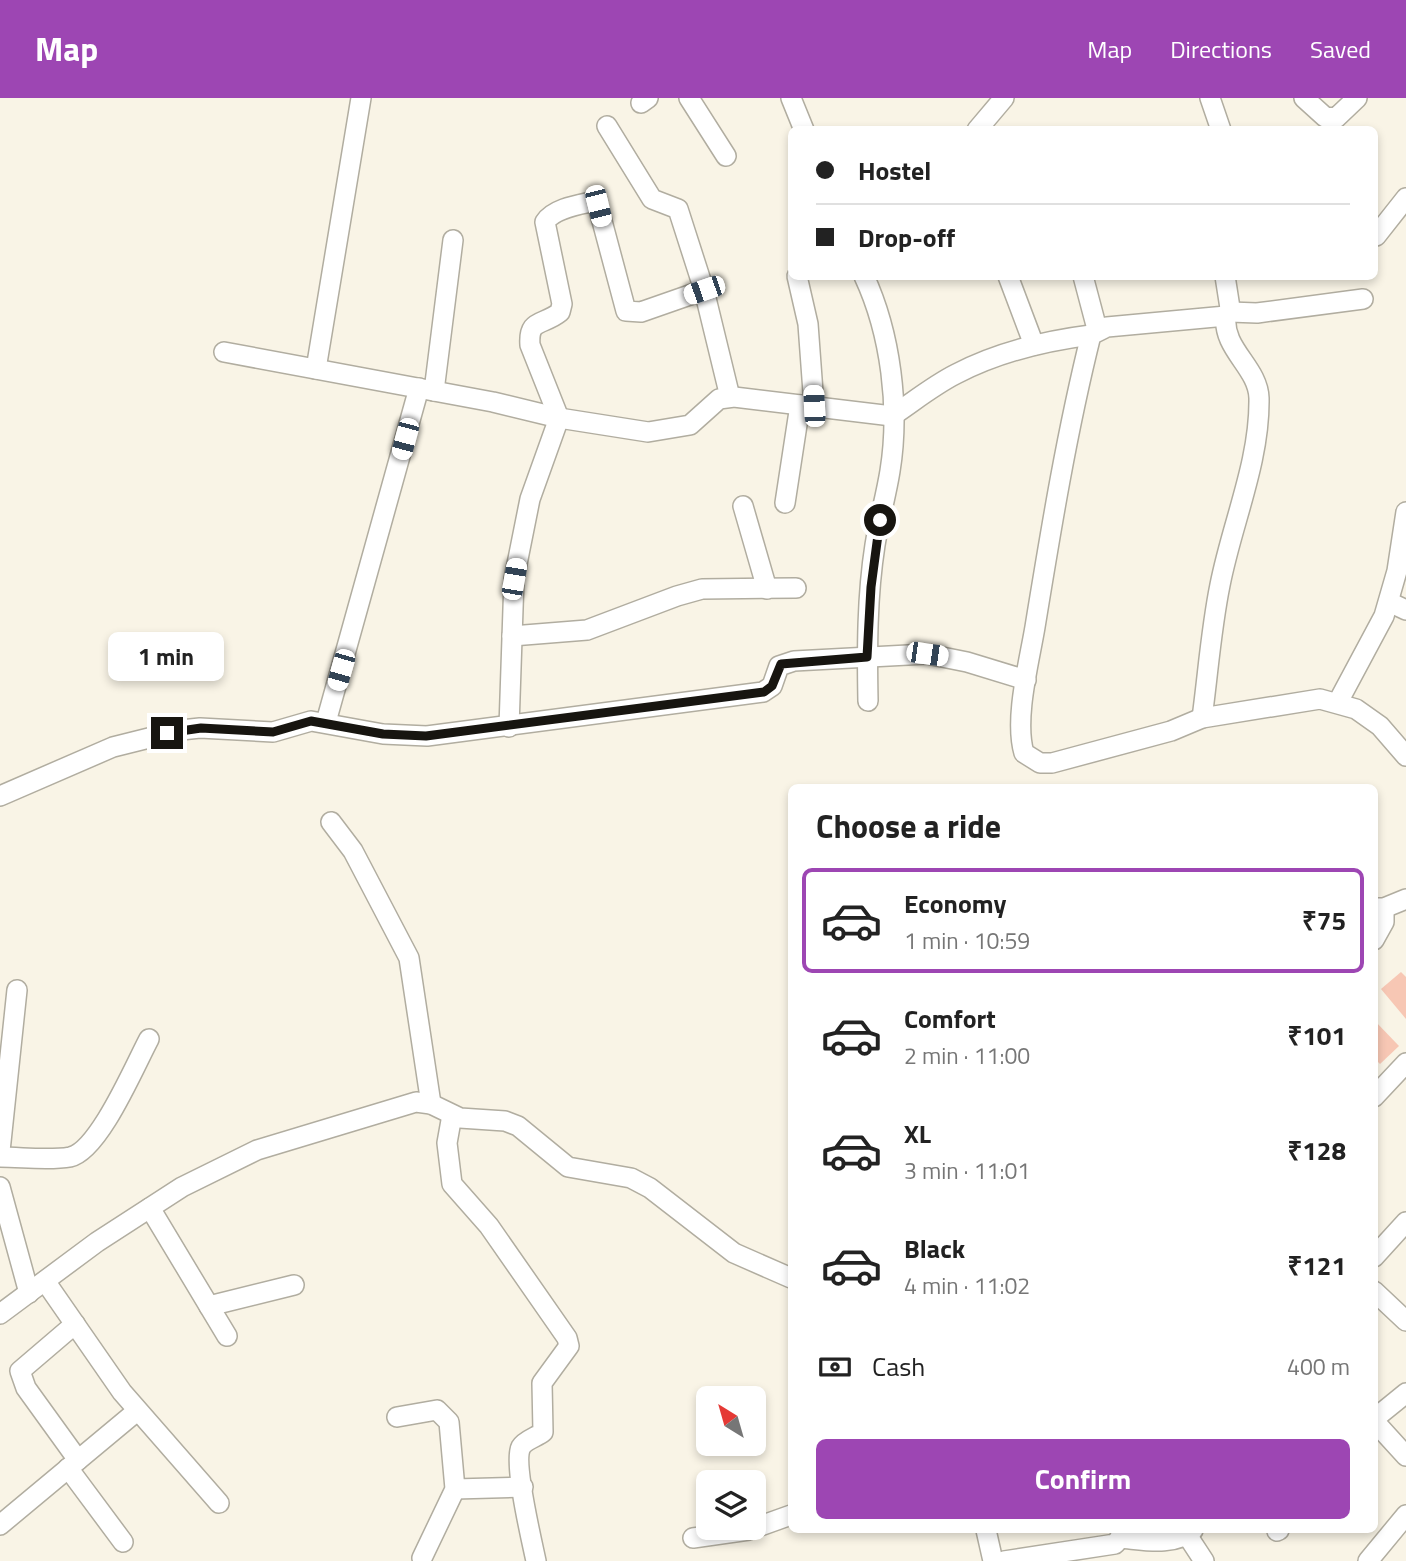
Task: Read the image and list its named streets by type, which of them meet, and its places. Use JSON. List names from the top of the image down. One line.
{"north":"top left","page":{"header":"Map","nav":["Map","Directions","Saved"],"banner":["Hostel","Drop-off"],"bubble":"1 min","heading":"Choose a ride","list":[{"name":"Economy","note":"1 min · 10:59","value":"₹75"},{"name":"Comfort","note":"2 min · 11:00","value":"₹101"},{"name":"XL","note":"3 min · 11:01","value":"₹128"},{"name":"Black","note":"4 min · 11:02","value":"₹121"}],"pay":["Cash","400 m"],"buttons":"Confirm"}}
